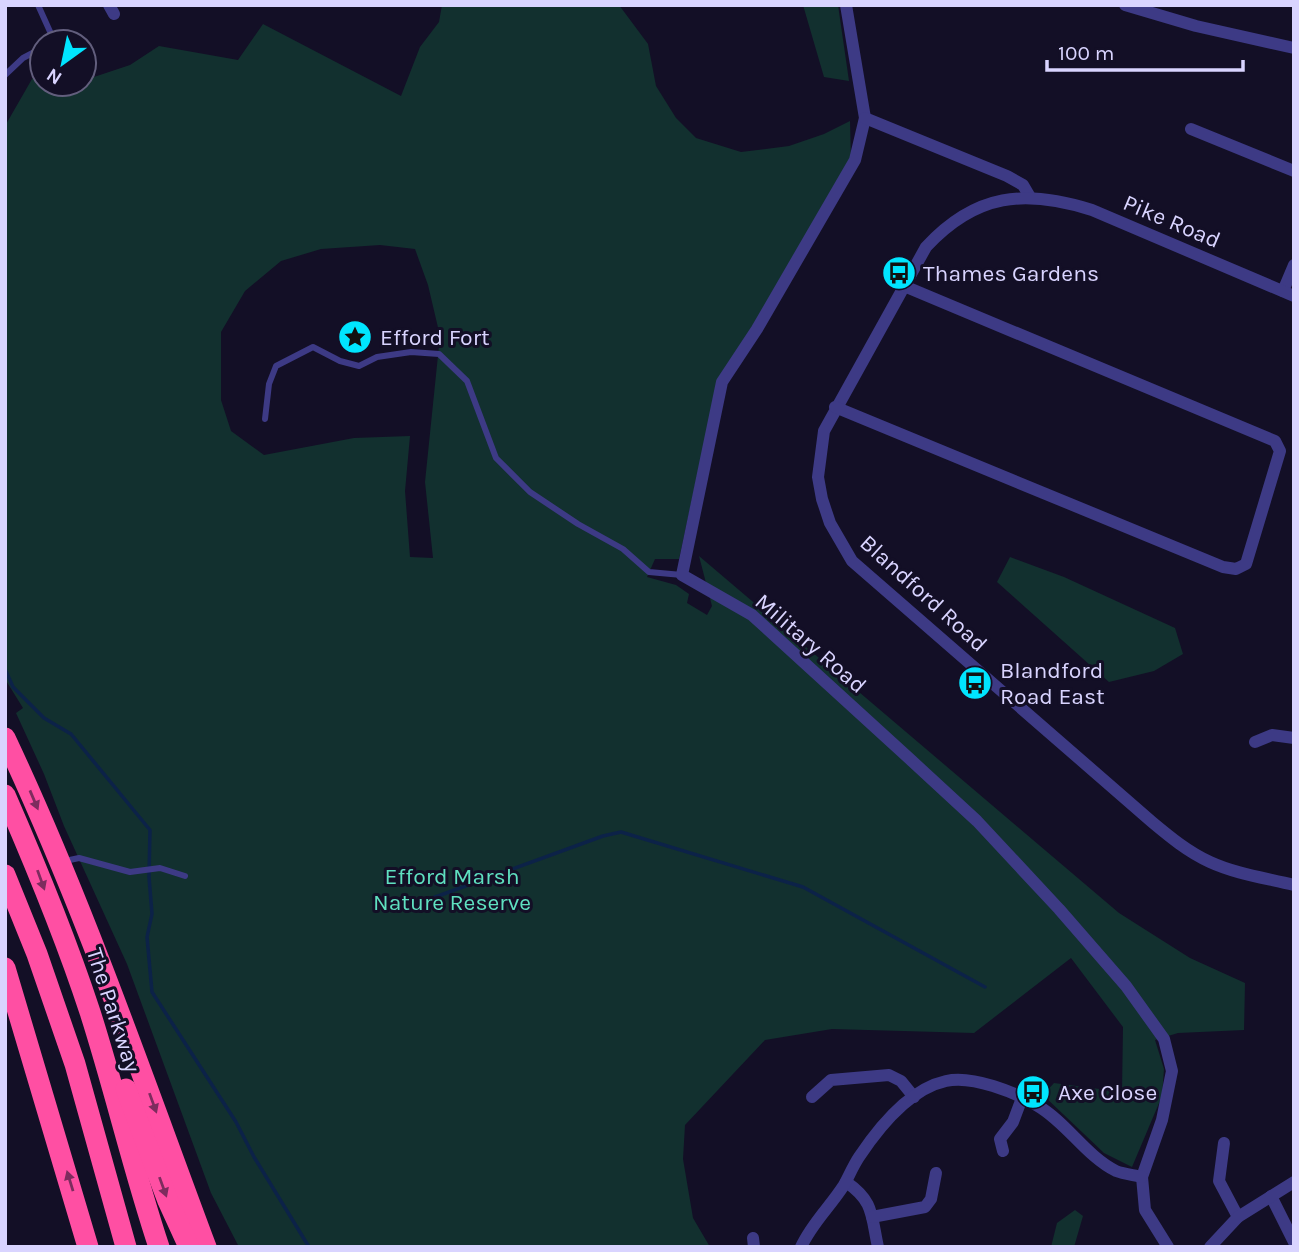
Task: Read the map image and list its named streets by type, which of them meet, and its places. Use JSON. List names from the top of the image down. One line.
{"streets":{"highway":["The Parkway"],"street":["Pike Road","Blandford Road","Military Road"]},"crossings":[["Pike Road","Blandford Road"]],"parks":["Efford Marsh Nature Reserve"],"places":{"bus stop":["Thames Gardens","Blandford Road East","Axe Close"],"place":["Efford Fort"]},"scale_bar":"100 m","north":"bottom left"}
